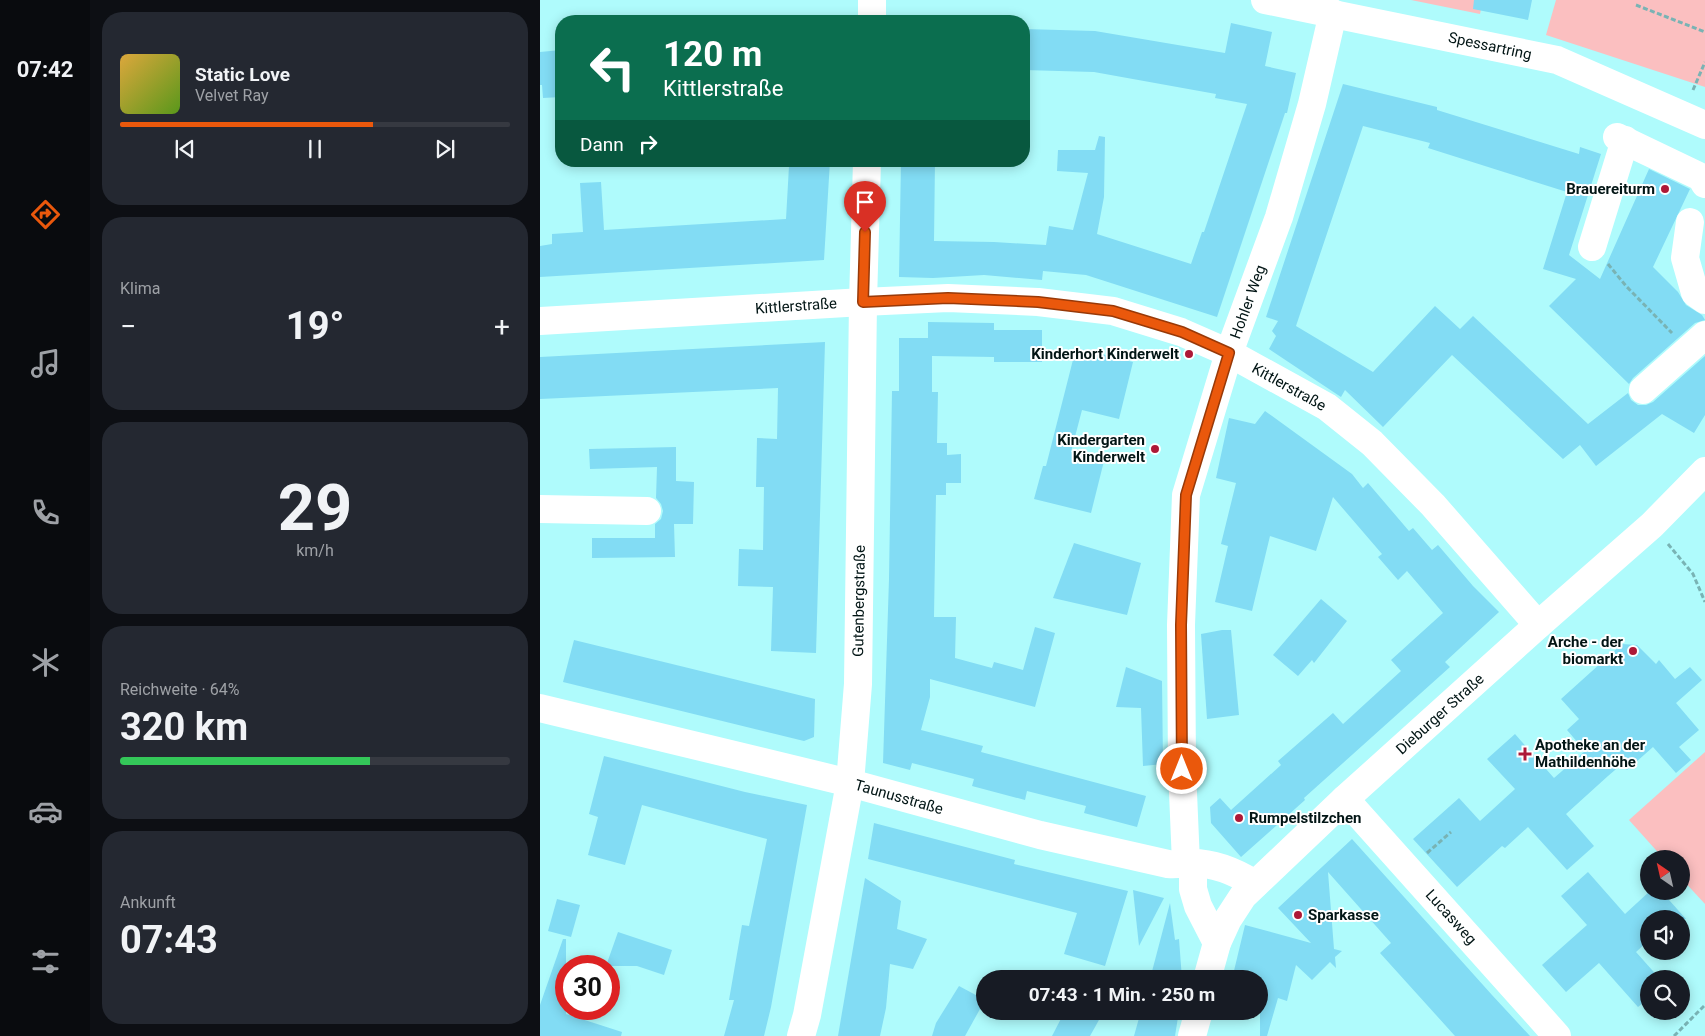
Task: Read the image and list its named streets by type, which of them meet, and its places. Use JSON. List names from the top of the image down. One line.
{"streets":{"street":["Spessartring","Hohler Weg","Kittlerstraße","Gutenbergstraße","Dieburger Straße","Taunusstraße","Lucasweg"]},"crossings":[["Spessartring","Hohler Weg"],["Hohler Weg","Kittlerstraße"],["Hohler Weg","Dieburger Straße"],["Hohler Weg","Taunusstraße"],["Kittlerstraße","Gutenbergstraße"],["Kittlerstraße","Dieburger Straße"],["Gutenbergstraße","Taunusstraße"],["Dieburger Straße","Taunusstraße"],["Dieburger Straße","Lucasweg"]],"places":{"other":["Brauereiturm","Kinderhort Kinderwelt","Kindergarten Kinderwelt","Arche - der biomarkt","Rumpelstilzchen","Sparkasse"],"health":["Apotheke an der Mathildenhöhe"]},"north":"top left","page":{"tabs":"07:42","turn":["120 m","Kittlerstraße"],"song":["Static Love","Velvet Ray"],"then":"Dann","tile":["Klima",["29","km/h"],["Reichweite · 64%","320 km"],["Ankunft","07:43"]],"heat":["−","19°","+"],"limit":"30","trip":"07:43 · 1 Min. · 250 m"}}
